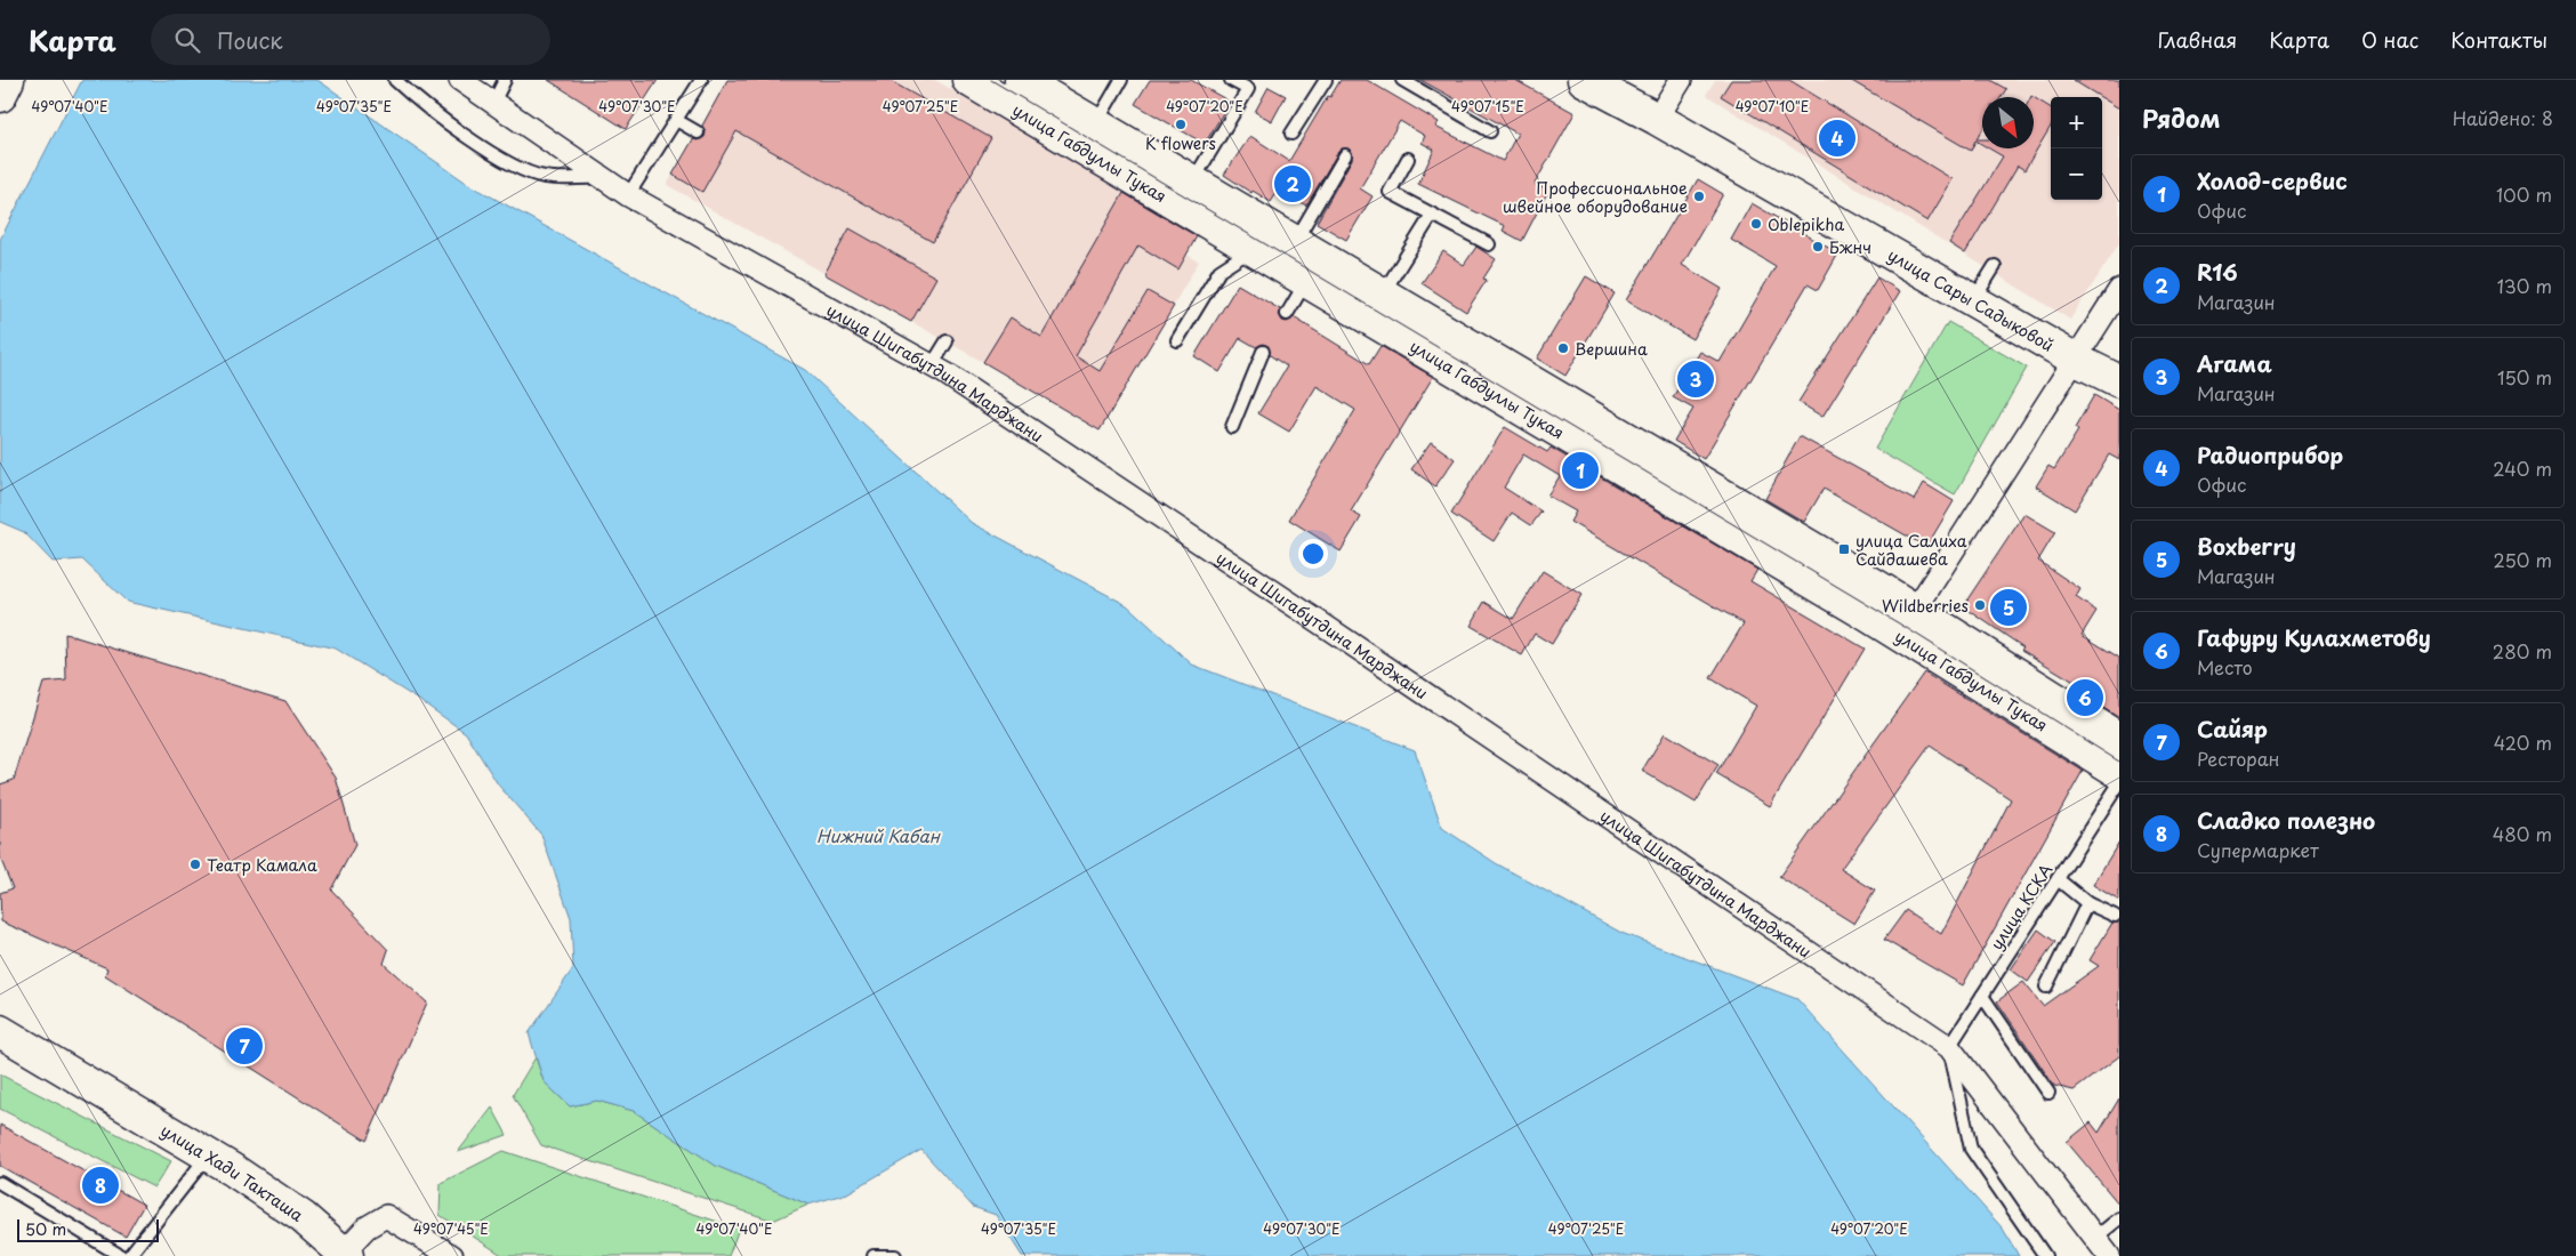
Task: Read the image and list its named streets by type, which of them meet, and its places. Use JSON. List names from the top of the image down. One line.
{"streets":{"main road":["улица Габдуллы Тукая","улица Сары Садыковой","улица Хади Такташа"],"street":["улица Шигабутдина Марджани"],"lane":["улица КСКА"]},"crossings":[["улица Шигабутдина Марджани","улица КСКА"]],"water":["Нижний Кабан"],"places":{"other":["K flowers","Профессиональное швейное оборудование","Oblepikha","Бжнч","Вершина","Wildberries","Театр Камала"],"transit":["улица Салиха Сайдашева"]},"scale_bar":"50 m","north":"bottom right","page":{"header":"Карта","search":"Поиск","nav":["Главная","Карта","О нас","Контакты"],"heading":["Рядом","Найдено: 8"],"map_buttons":["+","−"],"pins":["4","2","3","1","5","6","7","8"],"list":[{"mark":"1","name":"Холод-сервис","note":"Офис","value":"100 m"},{"mark":"2","name":"R16","note":"Магазин","value":"130 m"},{"mark":"3","name":"Агама","note":"Магазин","value":"150 m"},{"mark":"4","name":"Радиоприбор","note":"Офис","value":"240 m"},{"mark":"5","name":"Boxberry","note":"Магазин","value":"250 m"},{"mark":"6","name":"Гафуру Кулахметову","note":"Место","value":"280 m"},{"mark":"7","name":"Сайяр","note":"Ресторан","value":"420 m"},{"mark":"8","name":"Сладко полезно","note":"Супермаркет","value":"480 m"}],"scale":"50 m"},"coordinates":["49°07'25\"E","49°07'10\"E","49°07'40\"E","49°07'35\"E","49°07'30\"E","49°07'20\"E","49°07'15\"E","49°07'45\"E"]}
